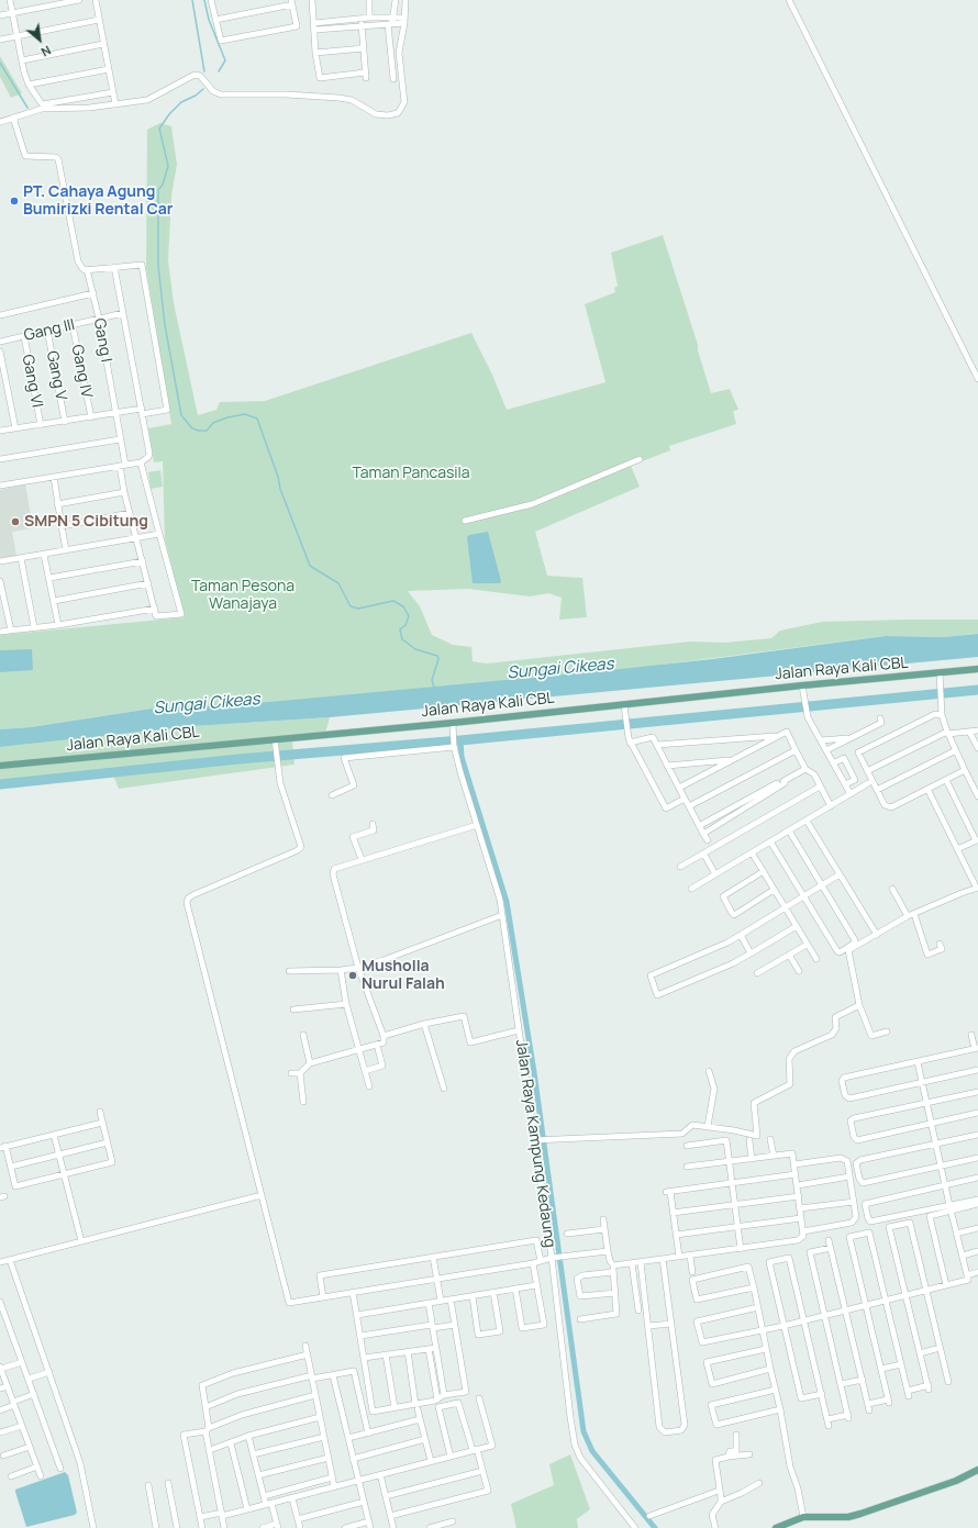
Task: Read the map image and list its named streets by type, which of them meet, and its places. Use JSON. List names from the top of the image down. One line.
{"streets":{"main road":["Jalan Raya Kali CBL"],"street":["Gang III","Gang I","Gang IV","Gang V","Gang VI","Jalan Raya Kampung Kedaung"]},"crossings":[["Gang III","Gang I"],["Gang III","Gang IV"],["Gang III","Gang V"],["Gang III","Gang VI"],["Jalan Raya Kali CBL","Jalan Raya Kampung Kedaung"]],"water":["Sungai Cikeas"],"parks":["Taman Pancasila","Taman Pesona Wanajaya"],"places":["PT. Cahaya Agung Bumirizki Rental Car","SMPN 5 Cibitung","Musholla Nurul Falah"],"north":"bottom right"}
